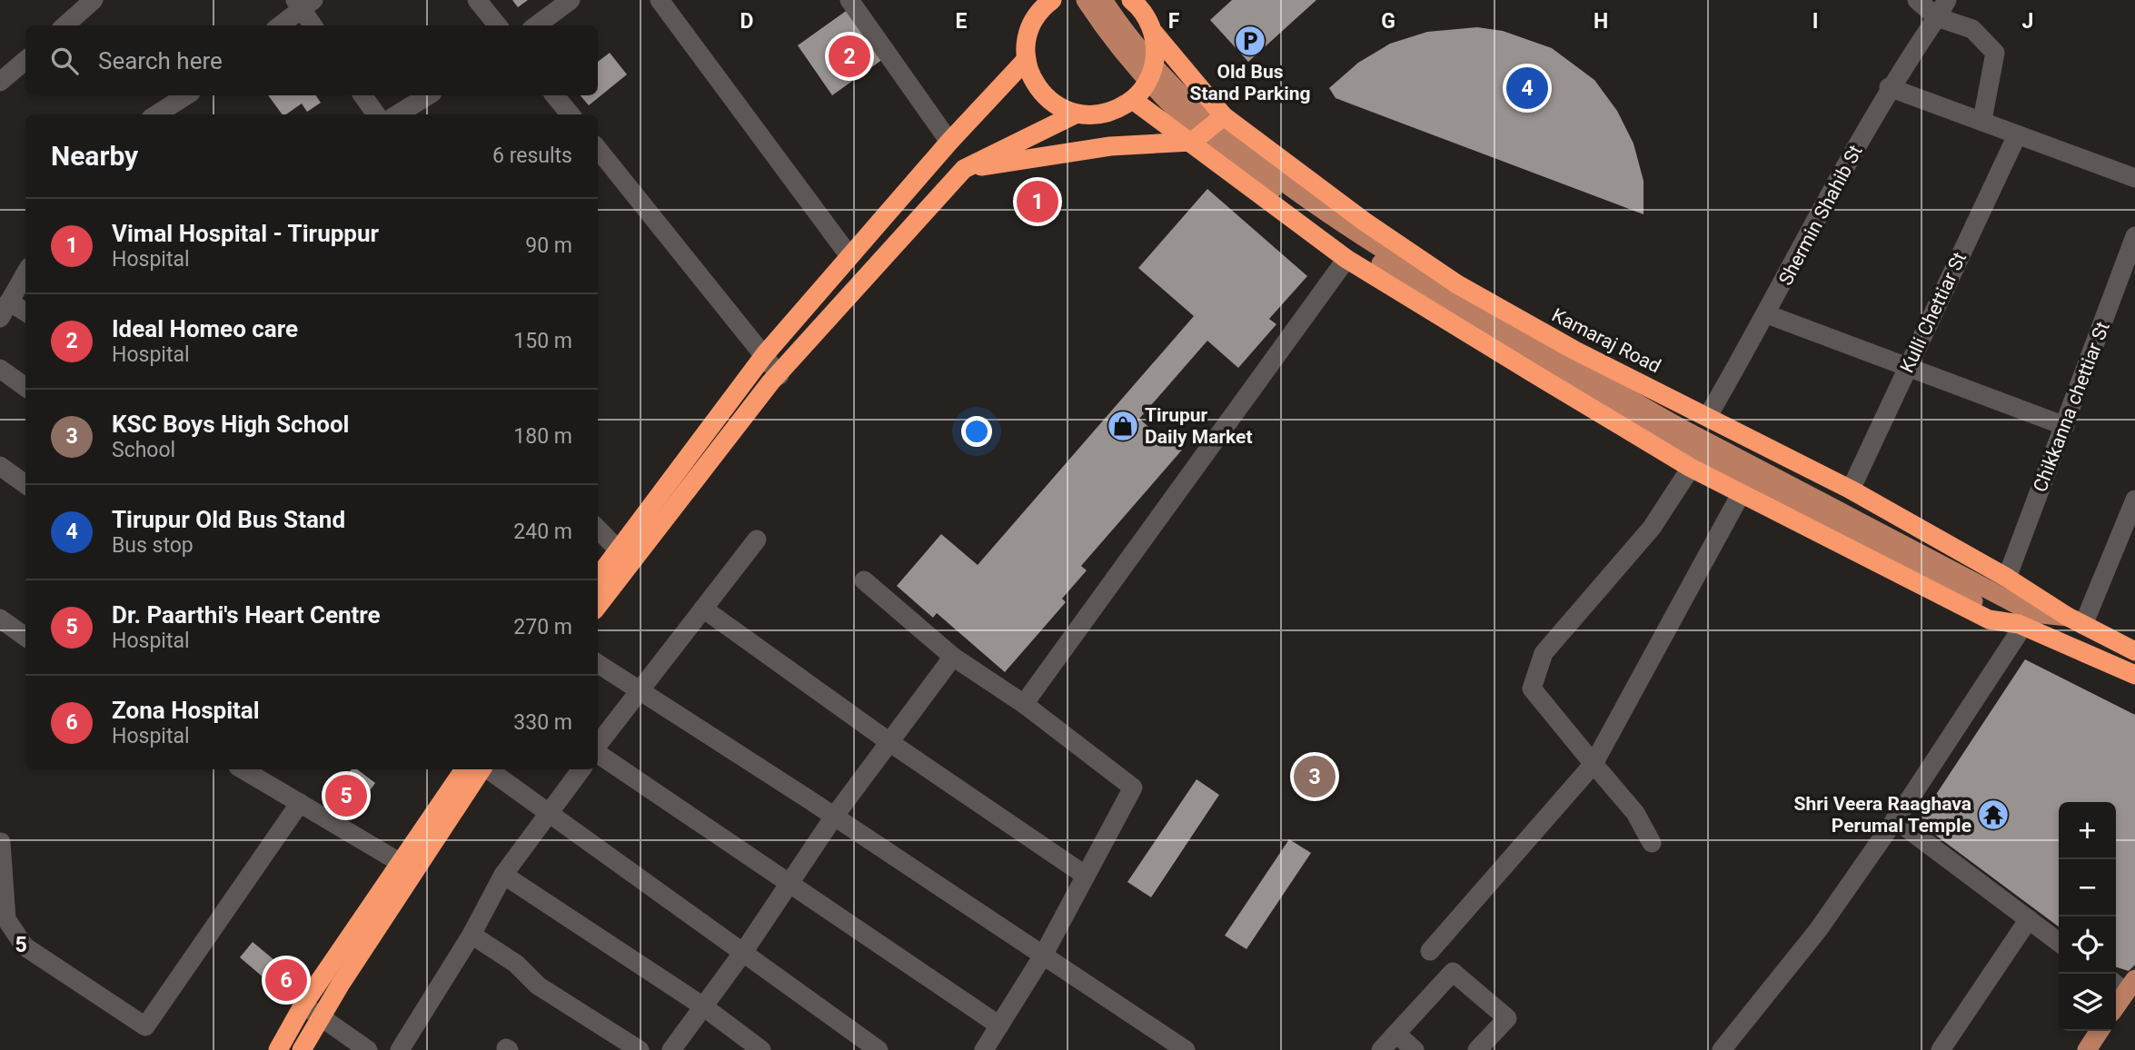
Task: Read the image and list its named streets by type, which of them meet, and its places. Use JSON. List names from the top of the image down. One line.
{"streets":{"highway":["Kamaraj Road"],"street":["Shermin Shahib St","Kulli Chettiar St","Chikkanna chettiar St"]},"crossings":[["Shermin Shahib St","Kamaraj Road"],["Kulli Chettiar St","Kamaraj Road"],["Kamaraj Road","Chikkanna chettiar St"]],"places":{"parking":["Old Bus Stand Parking"],"shop":["Tirupur Daily Market"],"temple":["Shri Veera Raaghava Perumal Temple"]},"page":{"search":"Search here","pins":["2","4","1","3","5","6"],"heading":["Nearby","6 results"],"list":[{"mark":"1","name":"Vimal Hospital - Tiruppur","note":"Hospital","value":"90 m"},{"mark":"2","name":"Ideal Homeo care","note":"Hospital","value":"150 m"},{"mark":"3","name":"KSC Boys High School","note":"School","value":"180 m"},{"mark":"4","name":"Tirupur Old Bus Stand","note":"Bus stop","value":"240 m"},{"mark":"5","name":"Dr. Paarthi's Heart Centre","note":"Hospital","value":"270 m"},{"mark":"6","name":"Zona Hospital","note":"Hospital","value":"330 m"}],"map_buttons":["+","−"]},"grid":{"columns":["D","E","F","G","H","I","J"],"rows":["5"]}}
